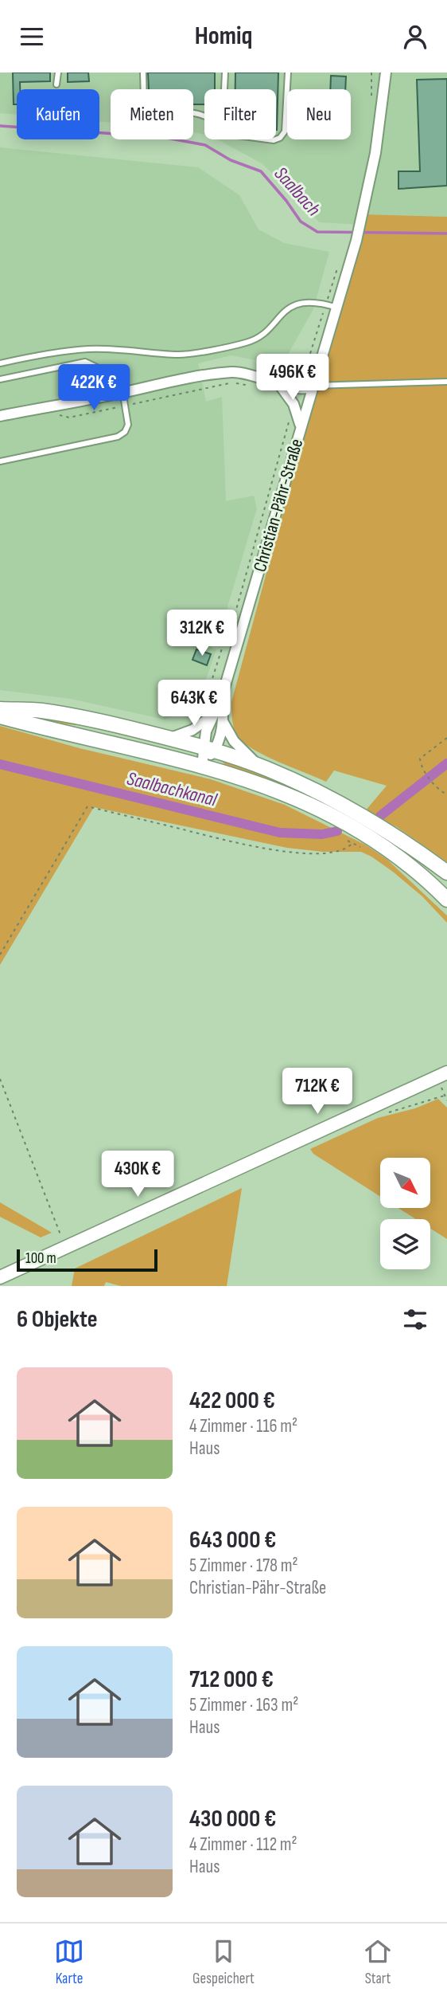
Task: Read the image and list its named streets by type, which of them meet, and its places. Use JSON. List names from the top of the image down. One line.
{"streets":{"street":["Christian-Pähr-Straße"]},"water":["Saalbach","Saalbachkanal"],"scale_bar":"100 m","north":"bottom right","page":{"header":"Homiq","chip":["Kaufen","Mieten","Filter","Neu"],"price":["496K €","422K €","312K €","643K €","712K €","430K €"],"scale":"100 m","heading":"6 Objekte","list":[{"name":"422 000 €","note":"4 Zimmer · 116 m² · Haus"},{"name":"643 000 €","note":"5 Zimmer · 178 m² · Christian-Pähr-Straße"},{"name":"712 000 €","note":"5 Zimmer · 163 m² · Haus"},{"name":"430 000 €","note":"4 Zimmer · 112 m² · Haus"}],"tabs":["Karte","Gespeichert","Start"]}}
